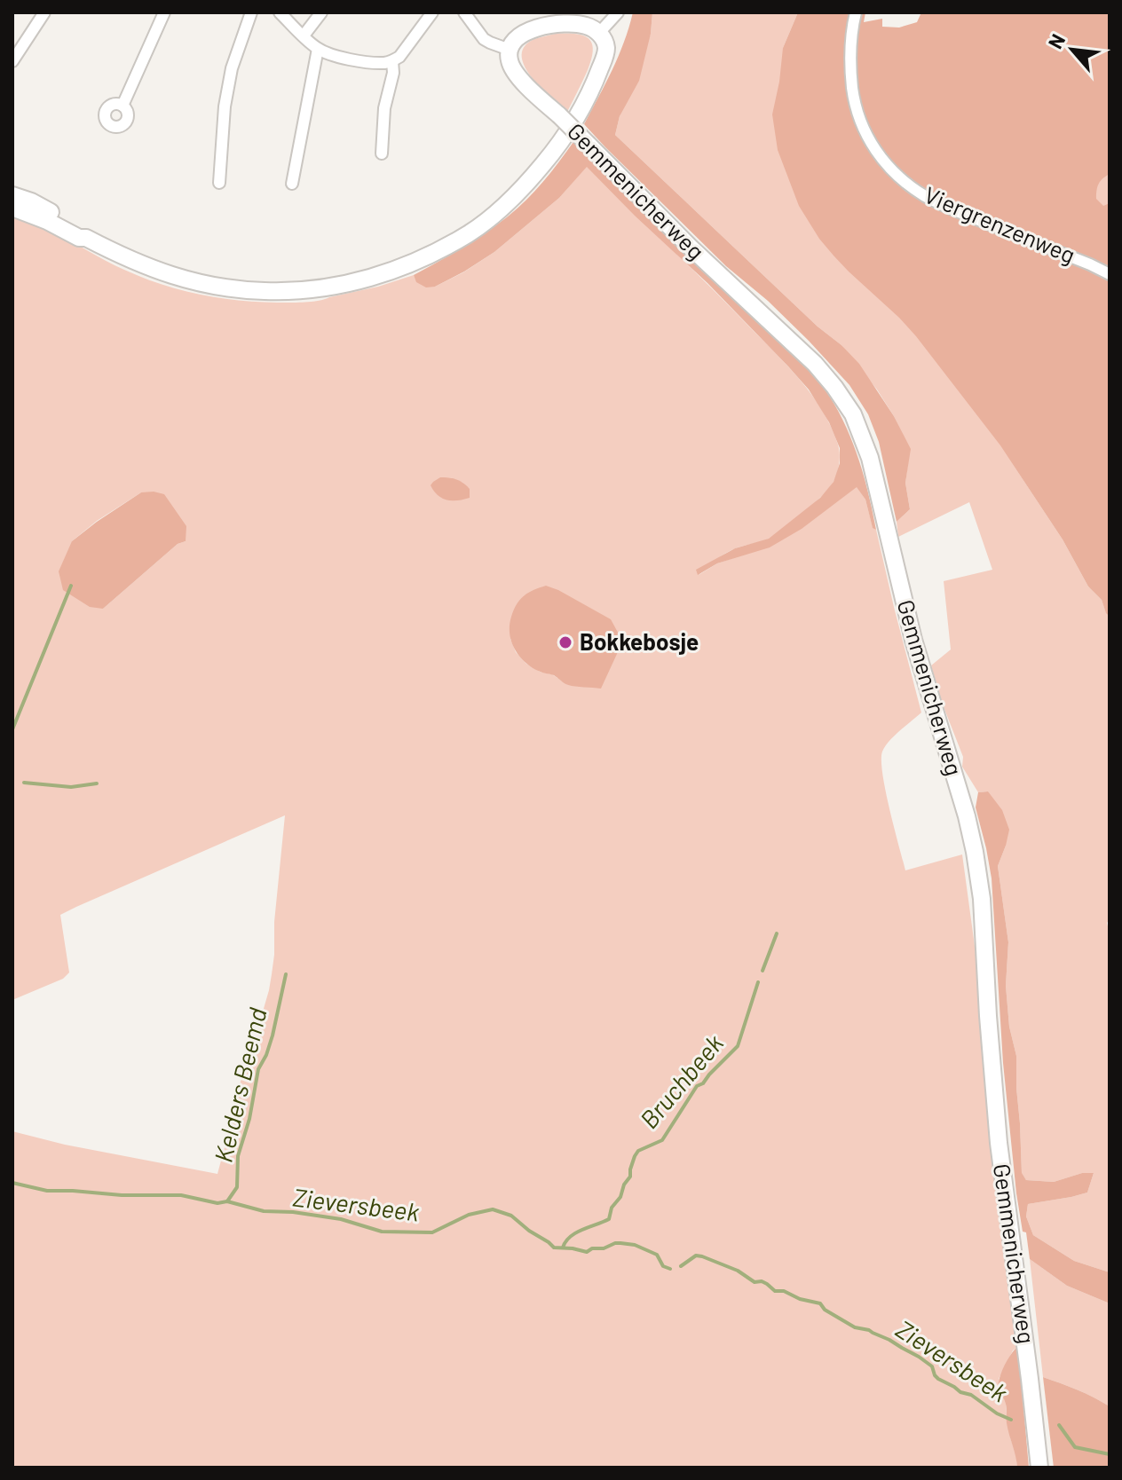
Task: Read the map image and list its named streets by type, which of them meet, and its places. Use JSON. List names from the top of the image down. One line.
{"streets":{"main road":["Gemmenicherweg"],"street":["Viergrenzenweg"]},"water":["Bruchbeek","Kelders Beemd","Zieversbeek"],"places":["Bokkebosje"],"north":"top left"}
